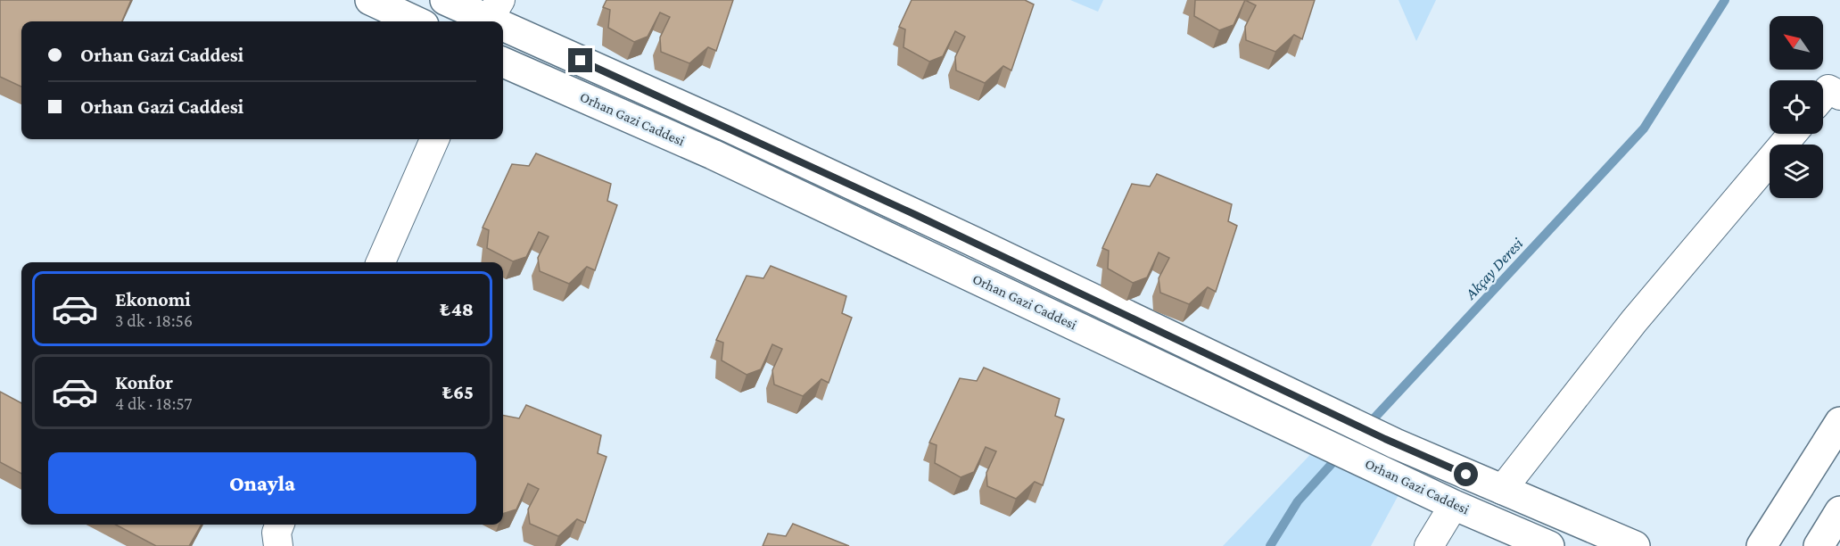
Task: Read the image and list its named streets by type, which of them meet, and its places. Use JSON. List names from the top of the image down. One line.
{"streets":{"street":["Orhan Gazi Caddesi"]},"water":["Akçay Deresi"],"north":"top left","page":{"banner":["Orhan Gazi Caddesi","Orhan Gazi Caddesi"],"list":[{"name":"Ekonomi","note":"3 dk · 18:56","value":"₺48"},{"name":"Konfor","note":"4 dk · 18:57","value":"₺65"}],"buttons":"Onayla"}}
